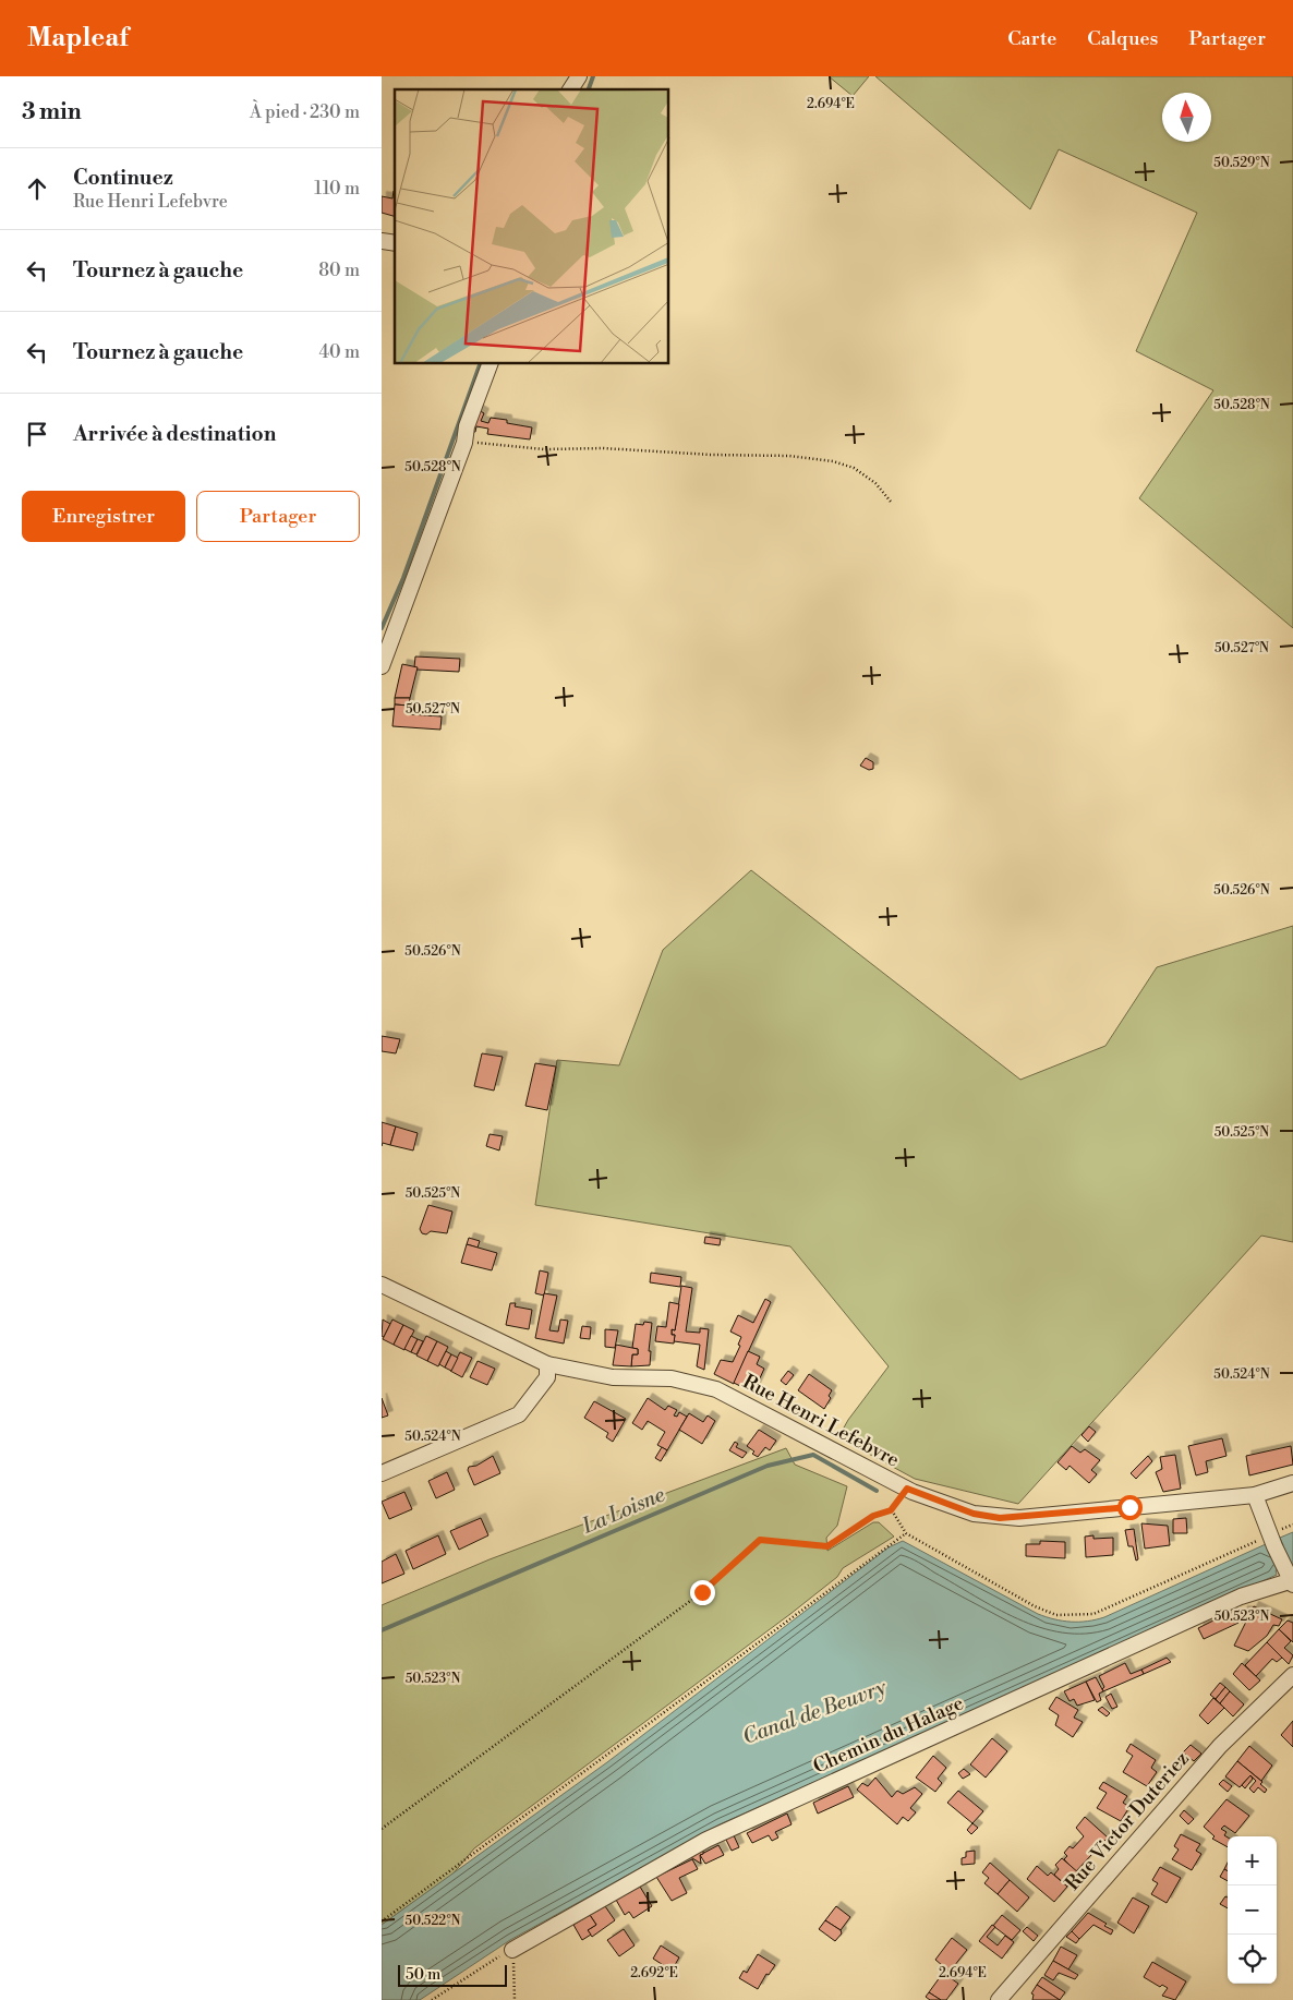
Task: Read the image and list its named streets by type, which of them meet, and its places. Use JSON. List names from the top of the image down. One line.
{"streets":{"street":["Rue Henri Lefebvre","Chemin du Halage","Rue Victor Duteriez"]},"water":["La Loisne","Canal de Beuvry"],"scale_bar":"50 m","north":"top","page":{"header":"Mapleaf","nav":["Carte","Calques","Partager"],"heading":["3 min","À pied · 230 m"],"list":[["Continuez","Rue Henri Lefebvre","110 m"],["Tournez à gauche","80 m"],["Tournez à gauche","40 m"],"Arrivée à destination"],"buttons":["Enregistrer","Partager"],"map_buttons":["+","−"],"scale":"50 m"},"coordinates":["2.694°E","50.529°N","50.528°N","50.527°N","50.526°N","50.525°N","50.524°N","50.523°N","50.522°N","2.692°E"]}
